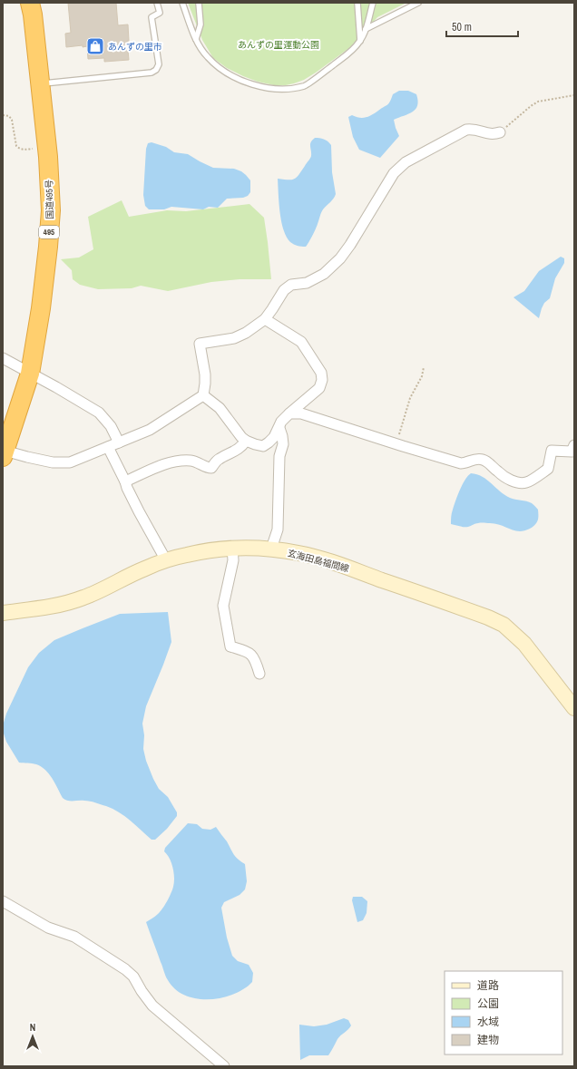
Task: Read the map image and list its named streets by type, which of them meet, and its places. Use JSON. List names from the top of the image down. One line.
{"streets":{"highway":["国道495号","495"],"main road":["玄海田島福間線"]},"parks":["あんずの里運動公園"],"places":{"shop":["あんずの里市"]},"legend":["道路","公園","水域","建物"],"scale_bar":"50 m","north":"top"}
